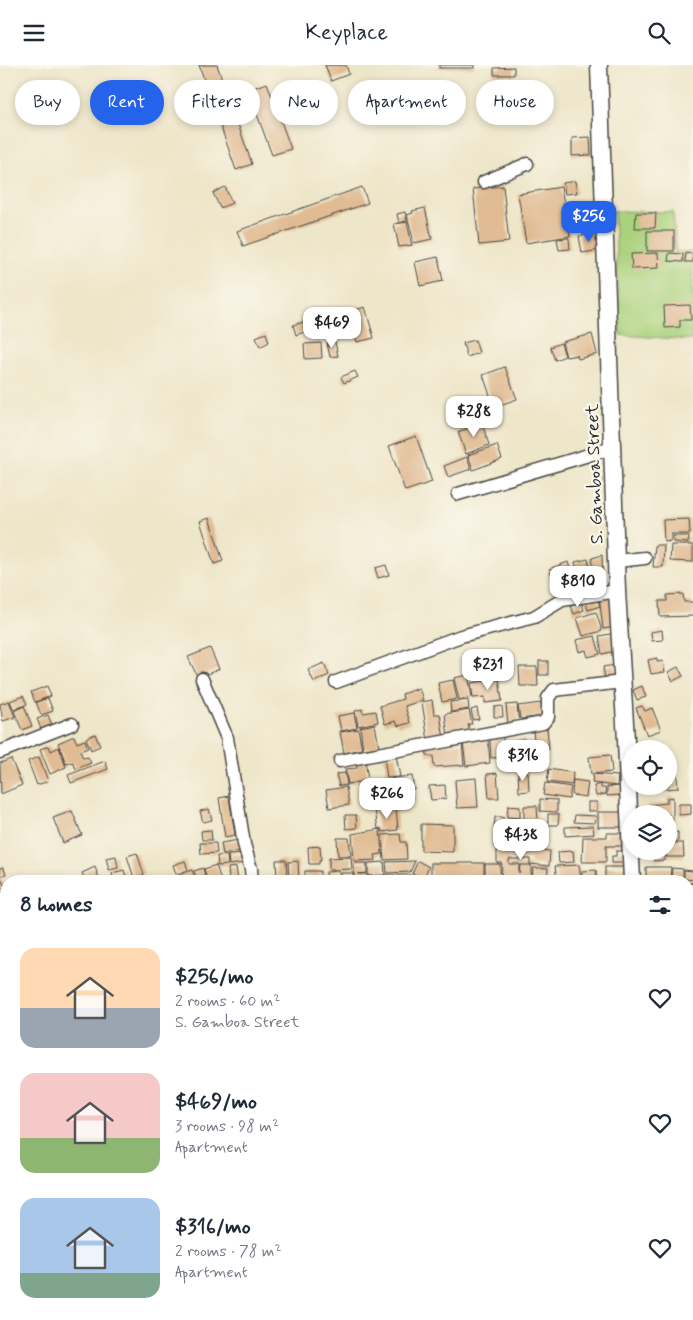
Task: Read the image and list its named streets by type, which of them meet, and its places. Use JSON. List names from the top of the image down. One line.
{"streets":{"main road":["S. Gamboa Street"]},"page":{"header":"Keyplace","chip":["Buy","Rent","Filters","New","Apartment","House"],"price":["$256","$469","$288","$810","$231","$316","$266","$438"],"heading":"8 homes","list":[{"name":"$256/mo","note":"2 rooms · 60 m² · S. Gamboa Street"},{"name":"$469/mo","note":"3 rooms · 98 m² · Apartment"},{"name":"$316/mo","note":"2 rooms · 78 m² · Apartment"}]}}
